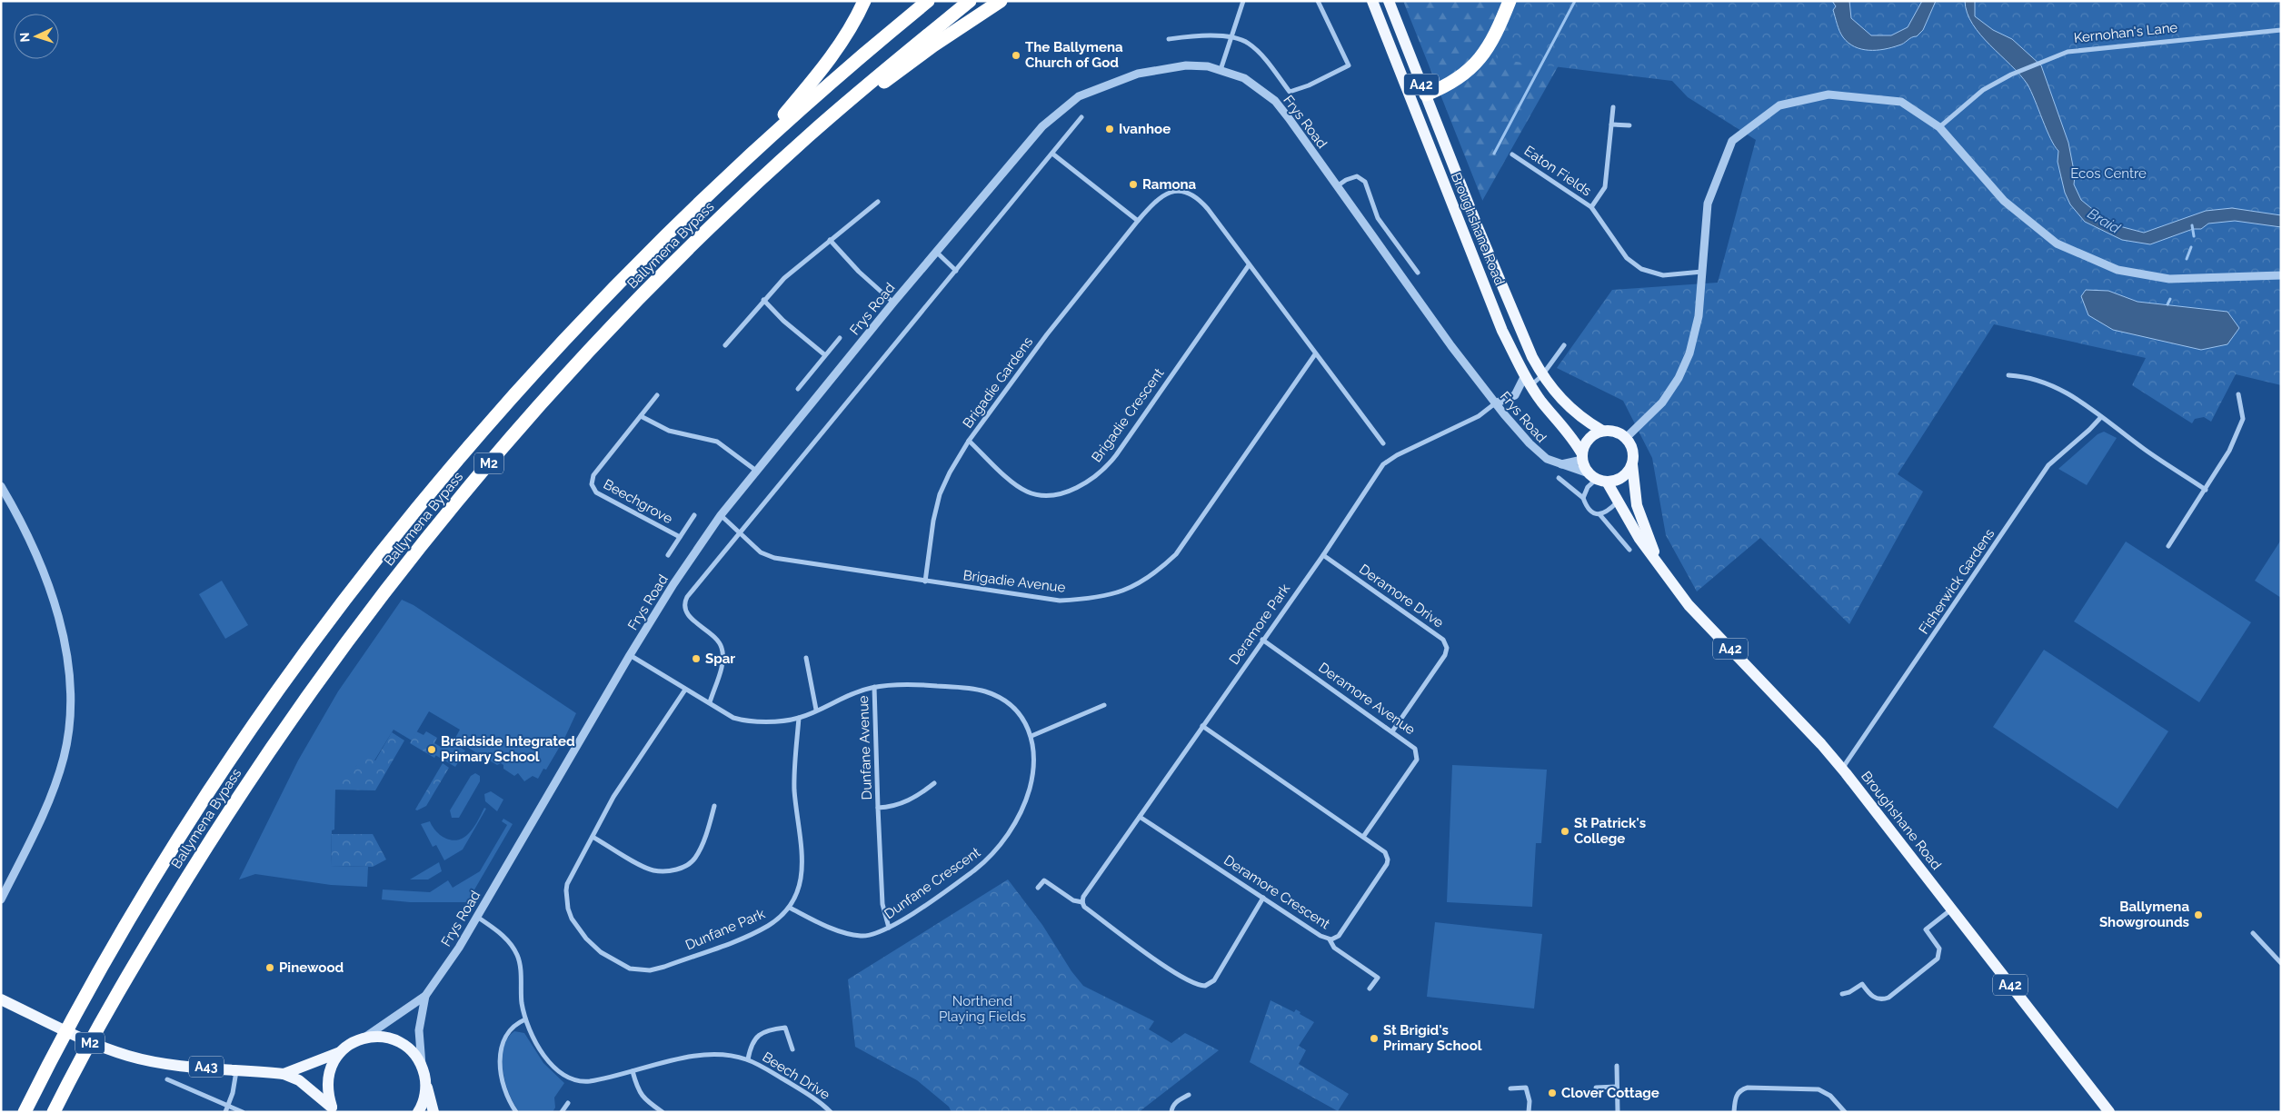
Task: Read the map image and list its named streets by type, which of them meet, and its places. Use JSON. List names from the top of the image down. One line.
{"streets":{"highway":["Ballymena Bypass","M2"],"main road":["A42","Broughshane Road","A43"],"street":["Kernohan's Lane","Frys Road","Eaton Fields","Brigadie Gardens","Brigadie Crescent","Beechgrove","Brigadie Avenue","Fisherwick Gardens","Deramore Drive","Deramore Park","Deramore Avenue","Dunfane Avenue","Dunfane Crescent","Deramore Crescent","Dunfane Park","Beech Drive"]},"crossings":[["A42","Frys Road"],["A42","Broughshane Road"],["Frys Road","Broughshane Road"],["Frys Road","Brigadie Avenue"],["Frys Road","Deramore Park"],["Frys Road","A43"],["Frys Road","Beech Drive"],["Broughshane Road","Fisherwick Gardens"],["Brigadie Gardens","Brigadie Crescent"],["Brigadie Gardens","Brigadie Avenue"],["Deramore Drive","Deramore Park"],["Deramore Drive","Deramore Avenue"],["Deramore Park","Deramore Avenue"],["Deramore Park","Deramore Crescent"],["Deramore Avenue","Deramore Crescent"],["Dunfane Avenue","Dunfane Crescent"],["Dunfane Crescent","Dunfane Park"]],"water":["Braid"],"parks":["Ecos Centre","Northend Playing Fields"],"places":["The Ballymena Church of God","Ivanhoe","Ramona","Spar","Braidside Integrated Primary School","St Patrick's College","Ballymena Showgrounds","Pinewood","St Brigid's Primary School","Clover Cottage"],"north":"left"}
